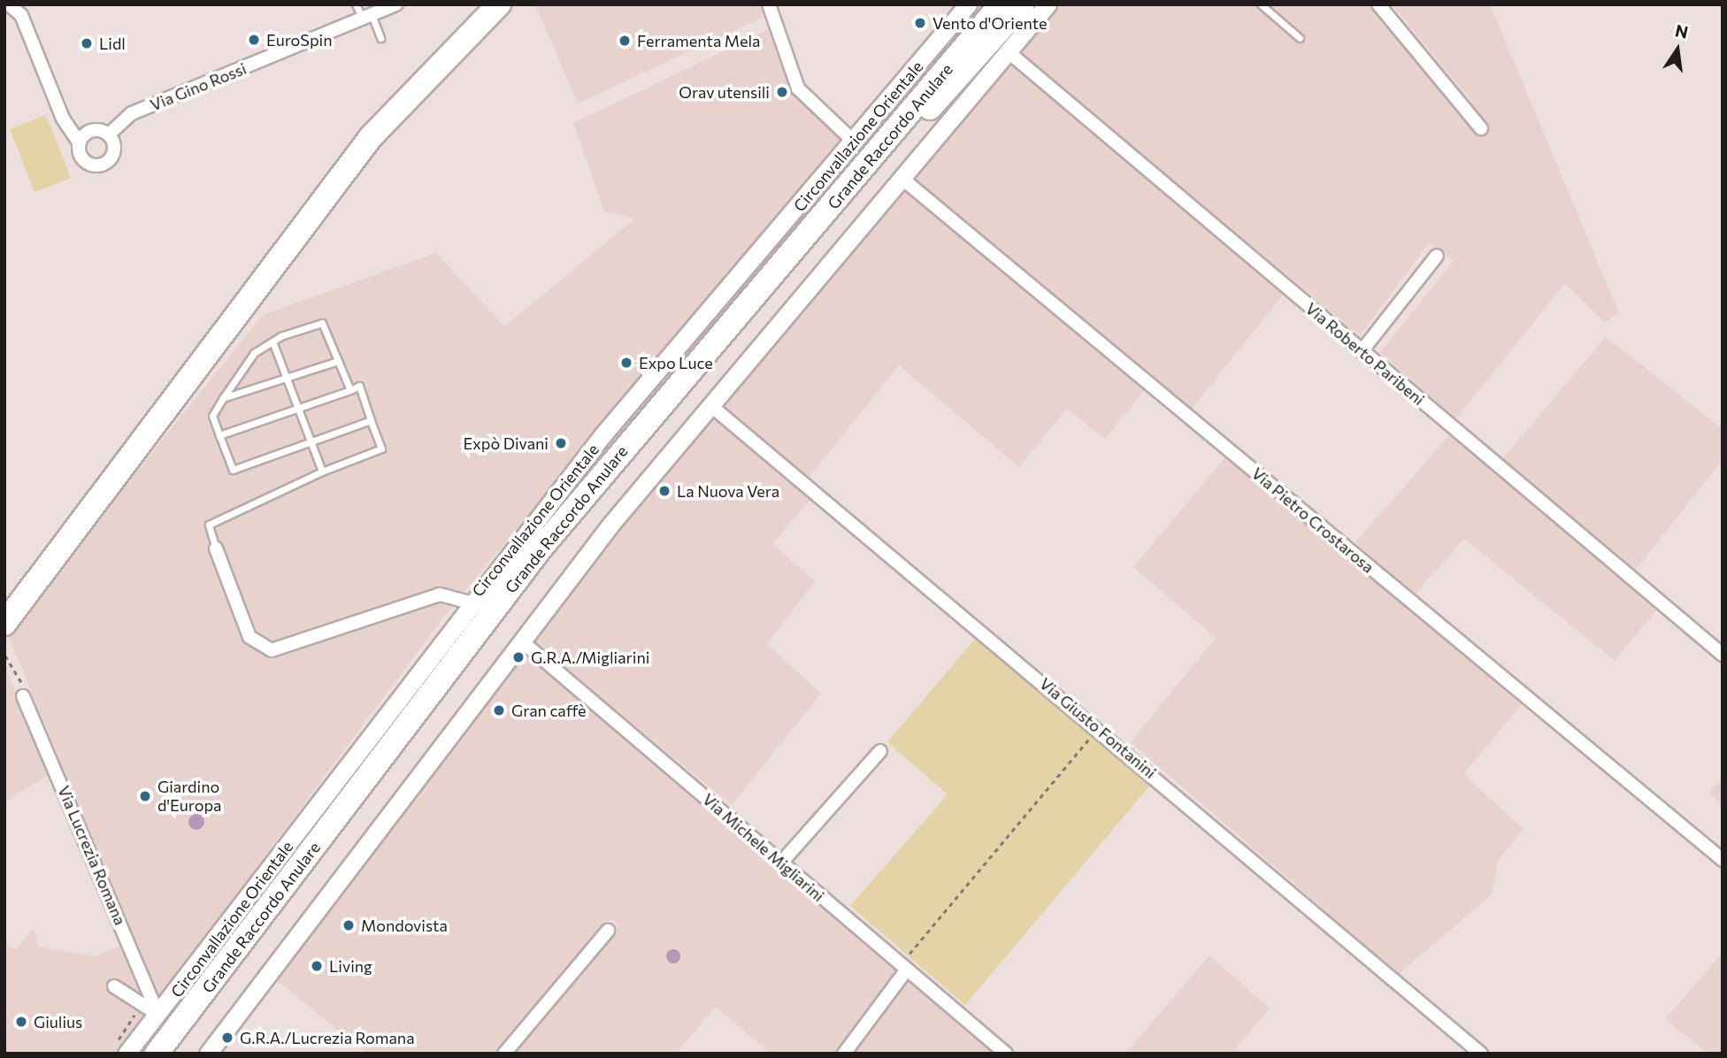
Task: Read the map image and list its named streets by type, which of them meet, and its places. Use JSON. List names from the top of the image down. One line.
{"streets":{"highway":["Grande Raccordo Anulare"],"street":["Via Gino Rossi","Circonvallazione Orientale","Via Roberto Paribeni","Via Pietro Crostarosa","Via Giusto Fontanini","Via Michele Migliarini","Via Lucrezia Romana"]},"crossings":[["Circonvallazione Orientale","Via Lucrezia Romana"]],"places":["Vento d'Oriente","EuroSpin","Ferramenta Mela","Lidl","Orav utensili","Expo Luce","Expò Divani","La Nuova Vera","G.R.A./Migliarini","Gran caffè","Giardino d'Europa","Mondovista","Living","Giulius","G.R.A./Lucrezia Romana"],"north":"top"}
